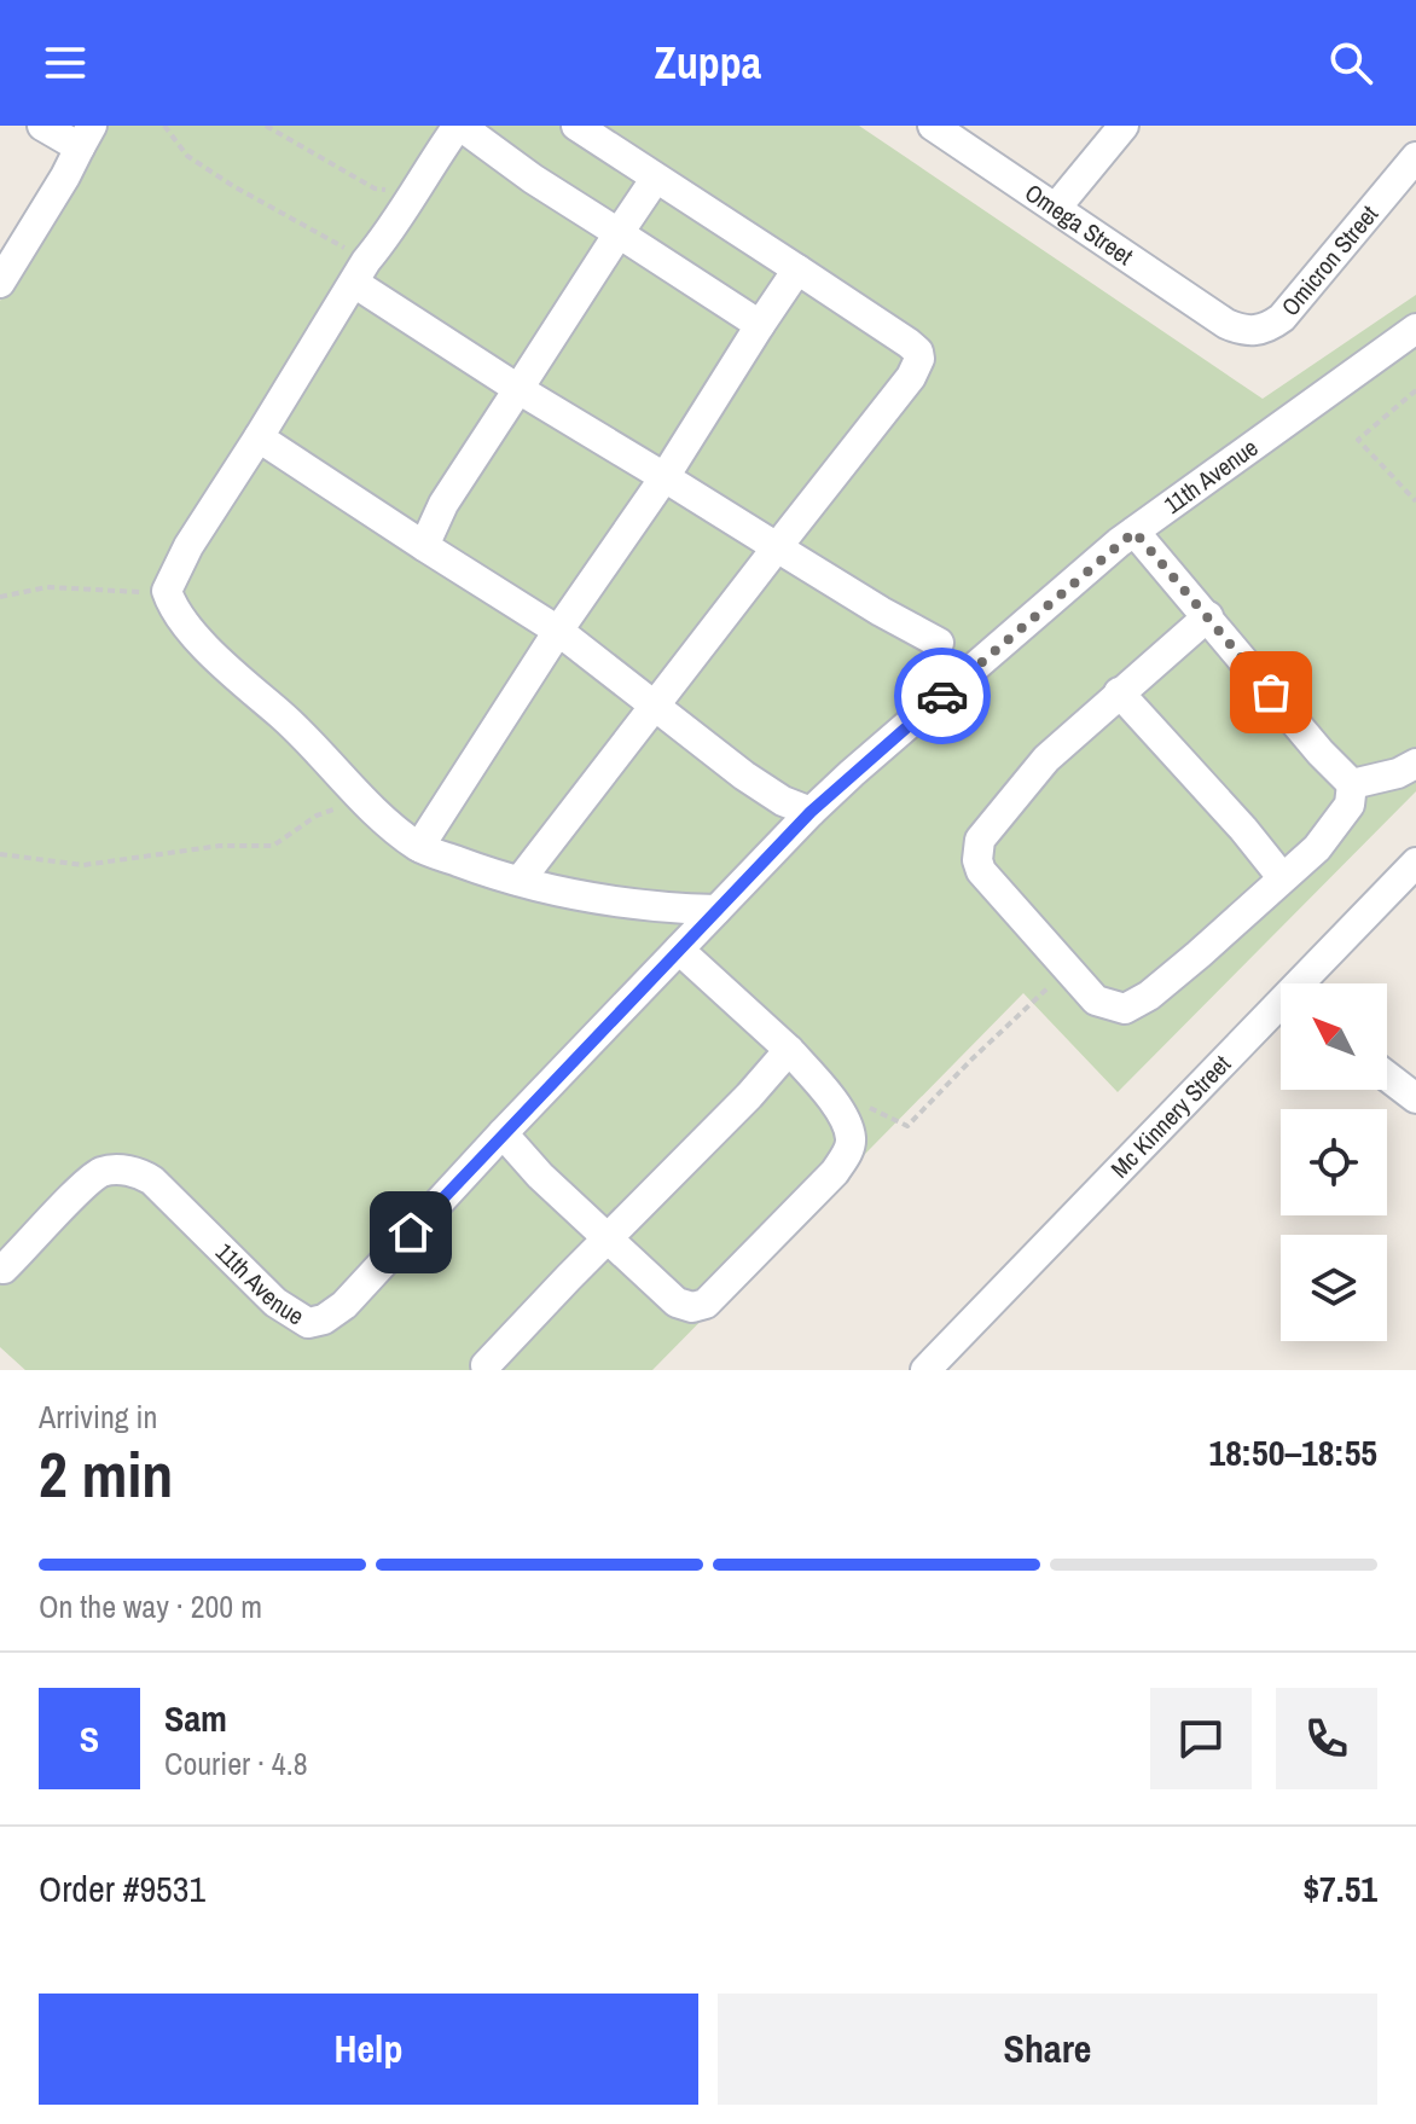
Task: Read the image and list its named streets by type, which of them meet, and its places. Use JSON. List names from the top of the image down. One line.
{"streets":{"street":["Omega Street","Omicron Street","11th Avenue","Mc Kinnery Street"]},"crossings":[["Omega Street","Omicron Street"]],"north":"top left","page":{"header":"Zuppa","heading":["2 min","Arriving in","18:50–18:55"],"panel":["Sam","Courier · 4.8","Order #9531","$7.51"],"bar":"On the way · 200 m","round":"S","buttons":["Help","Share"]}}
